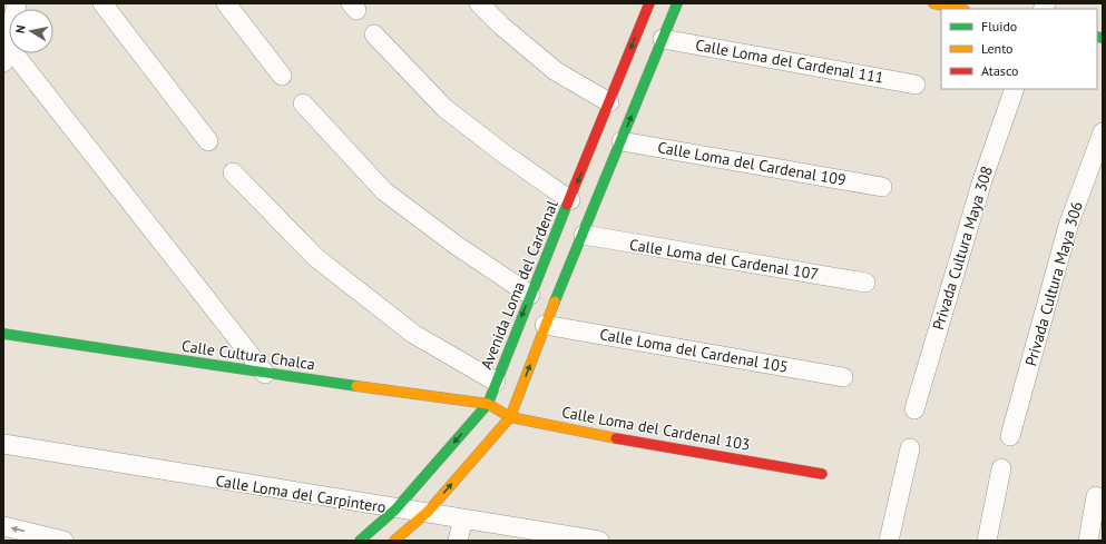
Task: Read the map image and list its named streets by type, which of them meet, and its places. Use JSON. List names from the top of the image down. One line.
{"streets":{"street":["Calle Loma del Cardenal 111","Calle Loma del Cardenal 109","Privada Cultura Maya 308","Calle Loma del Cardenal 107","Privada Cultura Maya 306","Avenida Loma del Cardenal","Calle Loma del Cardenal 105","Calle Cultura Chalca","Calle Loma del Cardenal 103","Calle Loma del Carpintero"]},"crossings":[["Avenida Loma del Cardenal","Calle Cultura Chalca"],["Avenida Loma del Cardenal","Calle Loma del Cardenal 103"],["Avenida Loma del Cardenal","Calle Loma del Carpintero"],["Calle Cultura Chalca","Calle Loma del Cardenal 103"]],"legend":["Fluido","Lento","Atasco"],"north":"left"}
